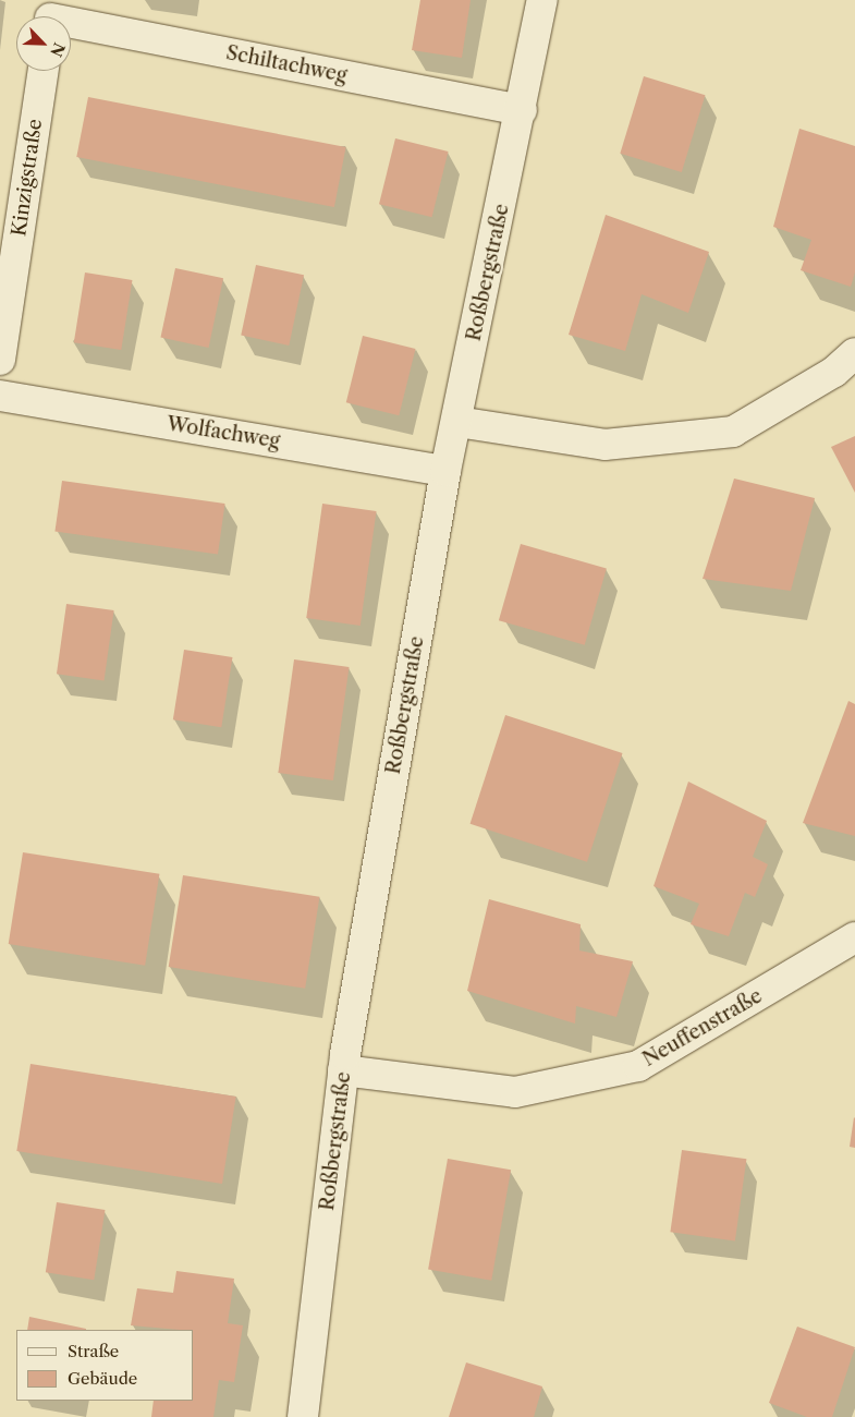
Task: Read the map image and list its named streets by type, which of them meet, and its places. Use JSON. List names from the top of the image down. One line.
{"streets":{"street":["Schiltachweg","Kinzigstraße","Roßbergstraße","Wolfachweg","Neuffenstraße"]},"crossings":[["Schiltachweg","Roßbergstraße"],["Roßbergstraße","Wolfachweg"],["Roßbergstraße","Neuffenstraße"]],"legend":["Straße","Gebäude"],"north":"bottom right"}
